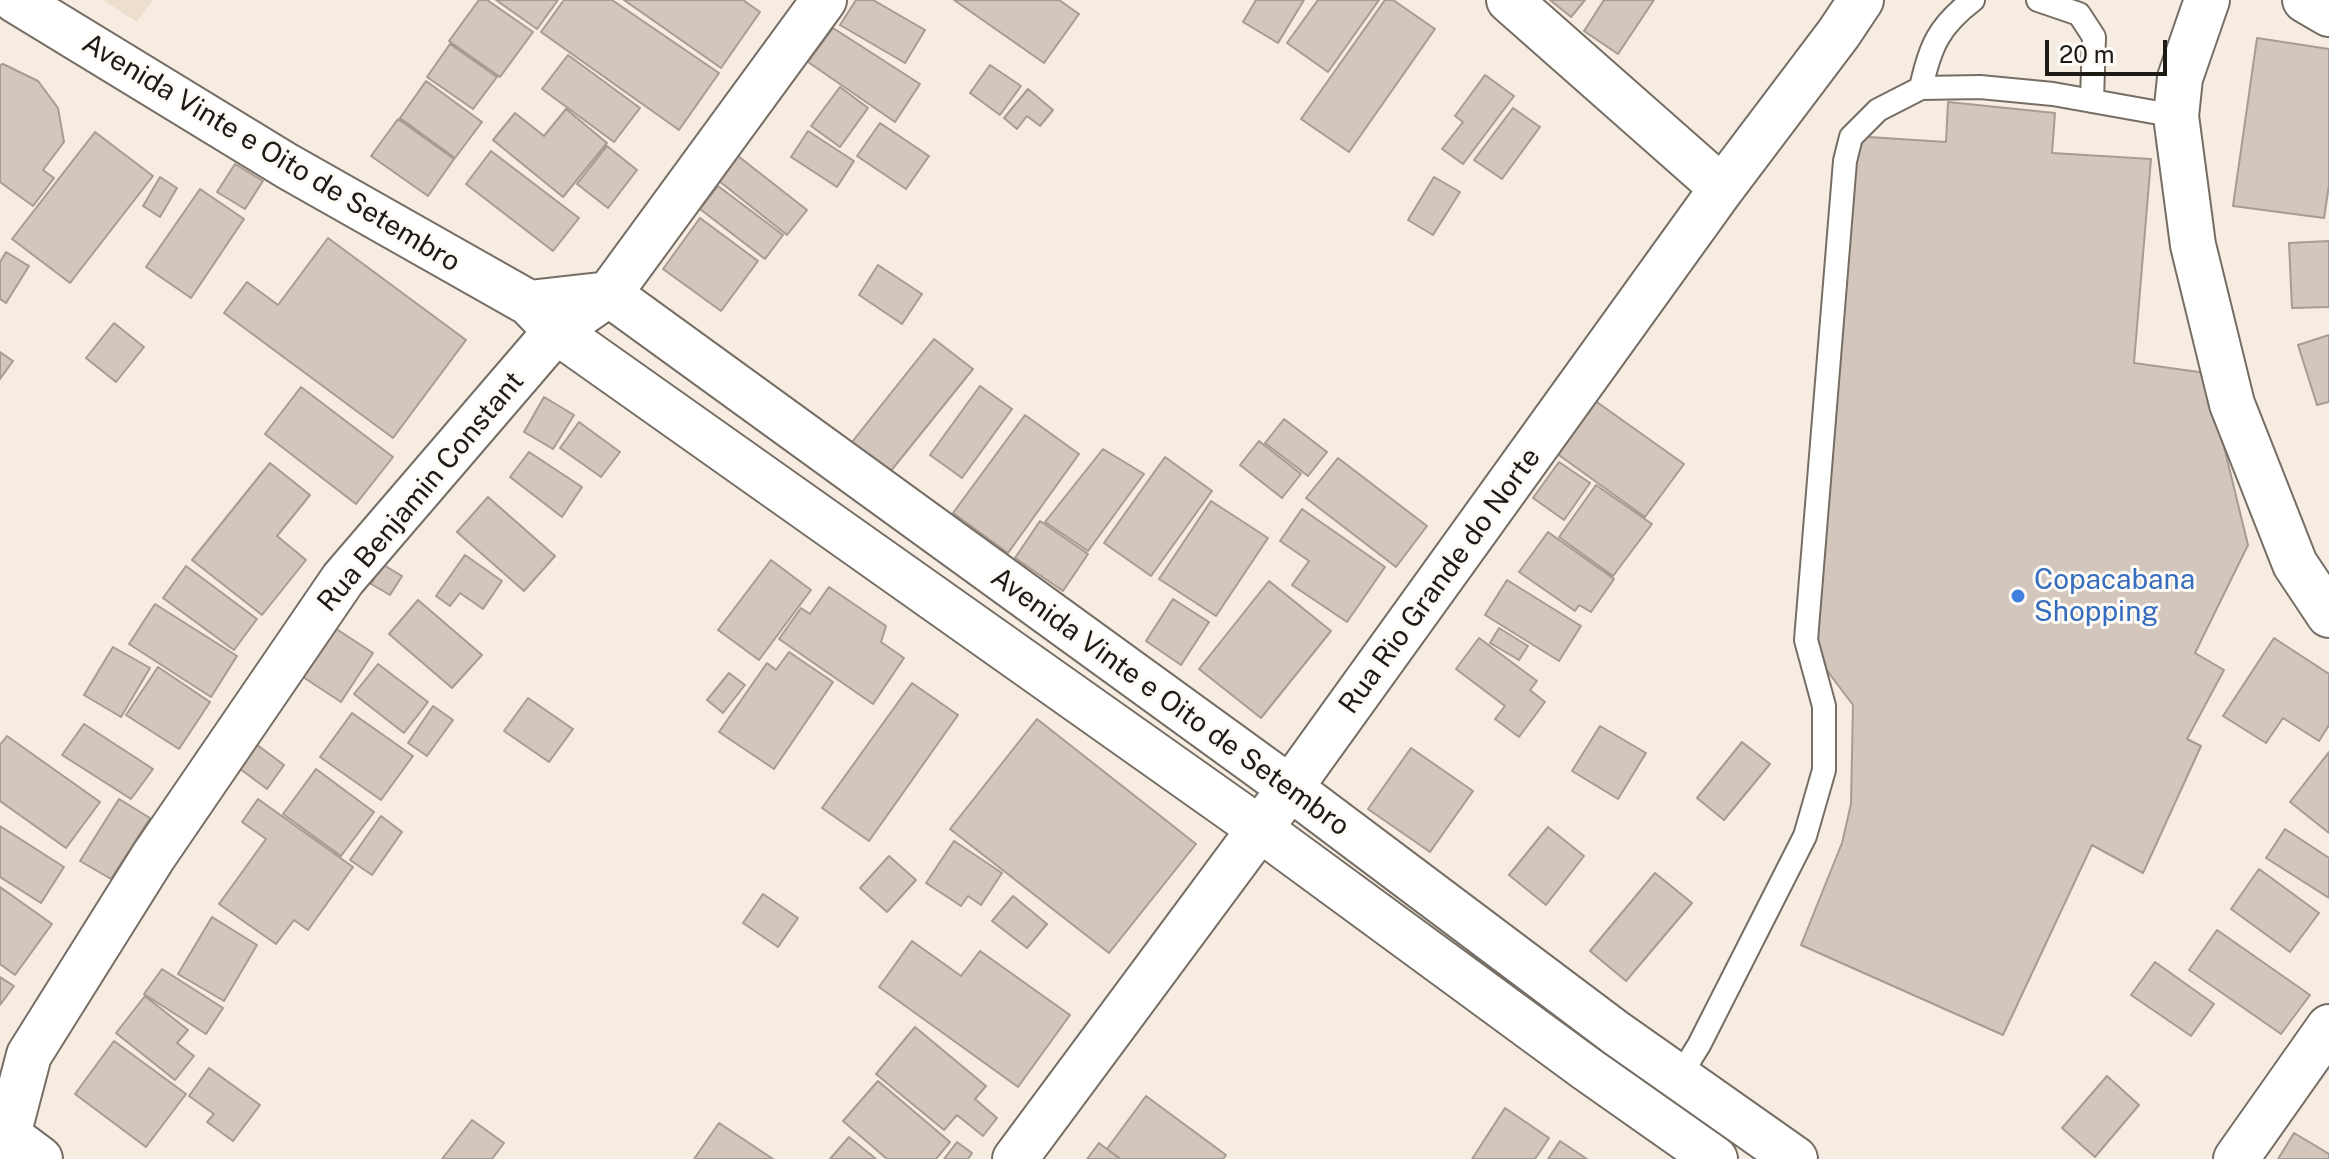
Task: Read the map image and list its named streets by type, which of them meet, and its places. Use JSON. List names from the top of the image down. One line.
{"streets":{"street":["Avenida Vinte e Oito de Setembro","Rua Benjamin Constant","Rua Rio Grande do Norte"]},"crossings":[["Avenida Vinte e Oito de Setembro","Rua Benjamin Constant"],["Avenida Vinte e Oito de Setembro","Rua Rio Grande do Norte"]],"places":["Copacabana Shopping"],"scale_bar":"20 m"}
